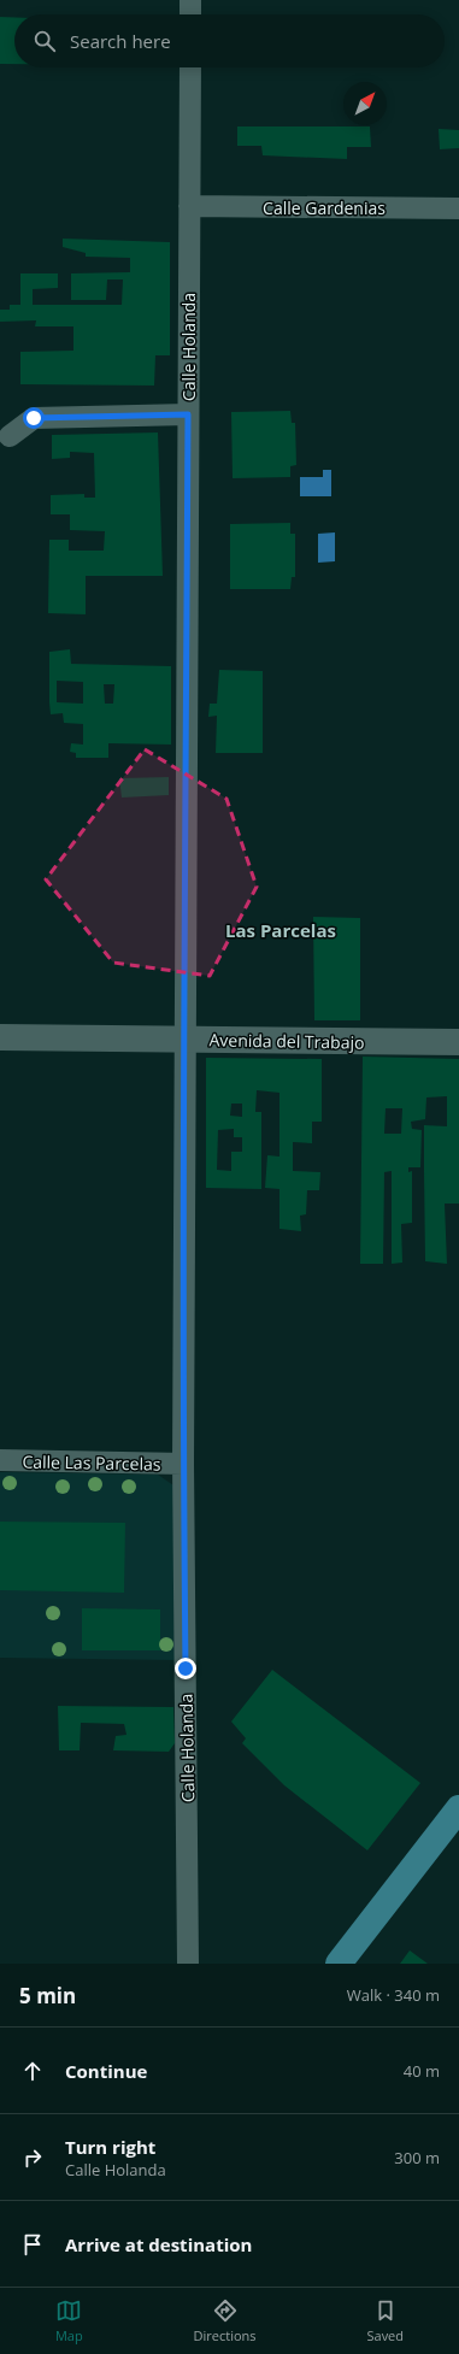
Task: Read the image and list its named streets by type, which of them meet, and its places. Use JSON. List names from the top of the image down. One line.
{"streets":{"street":["Calle Gardenias","Calle Holanda","Avenida del Trabajo","Calle Las Parcelas"]},"crossings":[["Calle Gardenias","Calle Holanda"],["Calle Holanda","Avenida del Trabajo"],["Calle Holanda","Calle Las Parcelas"]],"districts":["Las Parcelas"],"north":"top right","page":{"search":"Search here","heading":["5 min","Walk · 340 m"],"list":[["Continue","40 m"],["Turn right","Calle Holanda","300 m"],"Arrive at destination"],"nav":["Map","Directions","Saved"]}}
